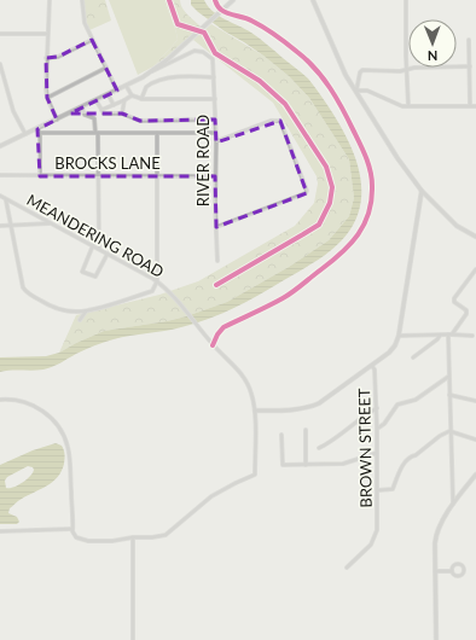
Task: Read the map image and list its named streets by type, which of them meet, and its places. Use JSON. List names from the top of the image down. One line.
{"streets":{"street":["RIVER ROAD","BROCKS LANE","MEANDERING ROAD","BROWN STREET"]},"crossings":[["RIVER ROAD","BROCKS LANE"]],"north":"bottom"}
